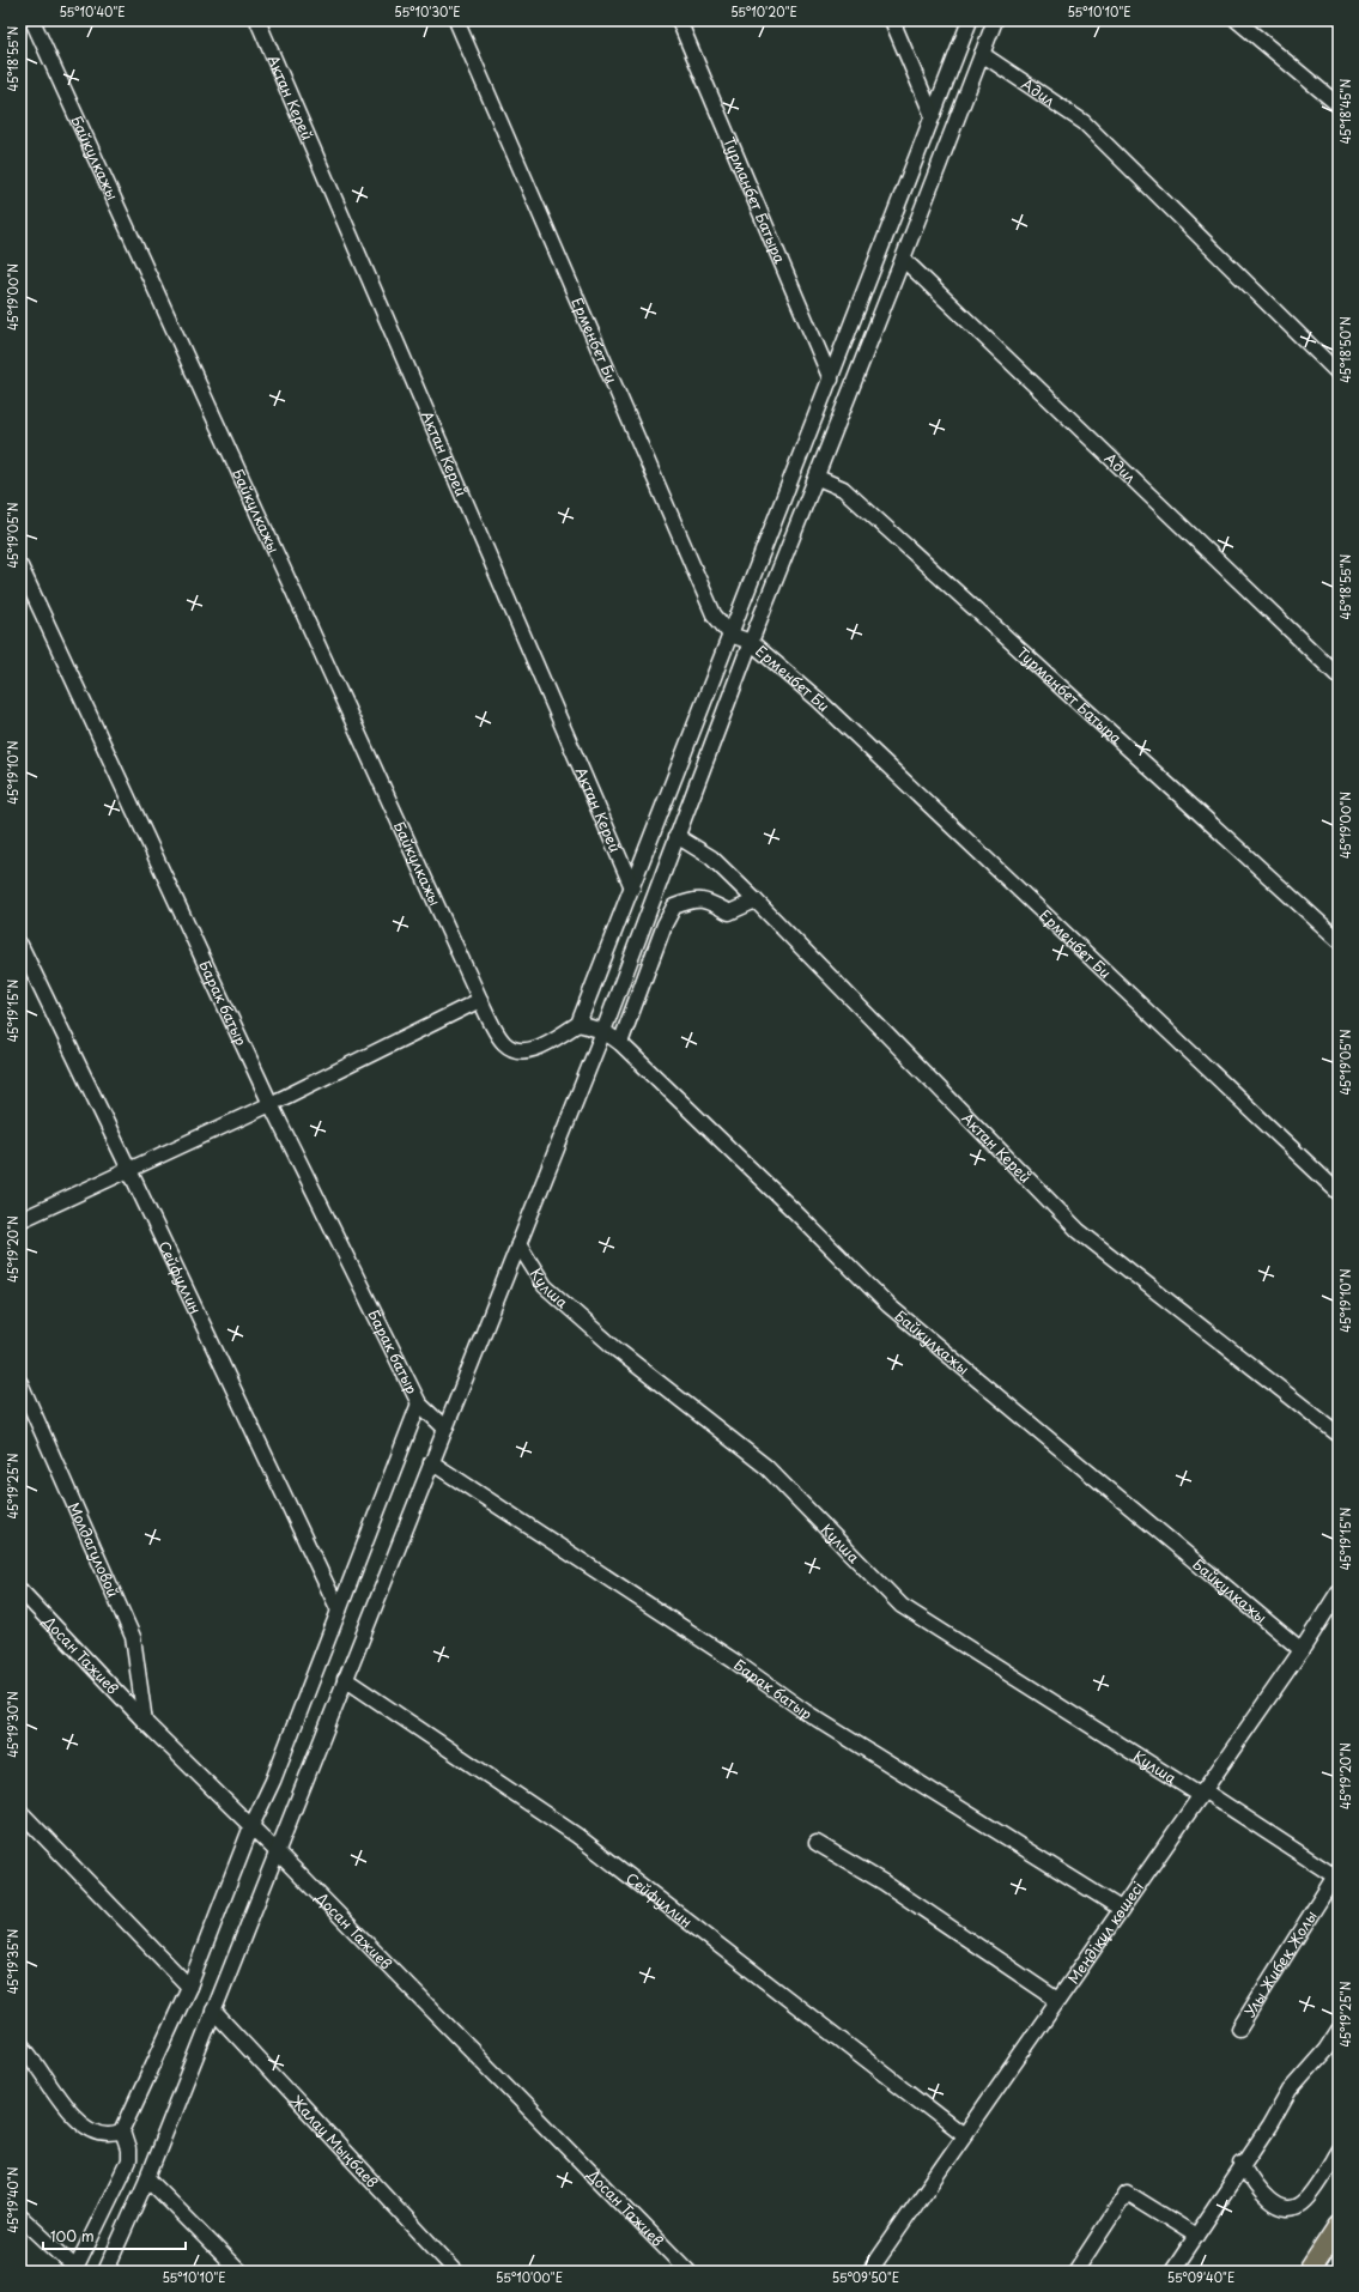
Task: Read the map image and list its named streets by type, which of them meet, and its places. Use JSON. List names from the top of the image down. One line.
{"streets":{"street":["Адил","Актан Керей","Байкулкажы","Турманбет Батыра","Ерменбет Би","Барак батыр","Сейфуллин","Кулша","Молдагуловой","Досан Тажиев","Меңдіқұл көшесі","Улы Жибек Жолы","Жалау Мыңбаев"]},"crossings":[["Байкулкажы","Меңдіқұл көшесі"],["Барак батыр","Меңдіқұл көшесі"],["Сейфуллин","Меңдіқұл көшесі"],["Кулша","Меңдіқұл көшесі"],["Кулша","Улы Жибек Жолы"],["Молдагуловой","Досан Тажиев"]],"scale_bar":"100 m","coordinates":["55°10'40\"E","55°10'30\"E","55°10'20\"E","55°10'10\"E","45°18'55\"N","45°18'45\"N","45°19'00\"N","45°18'50\"N","45°19'05\"N","45°19'10\"N","45°19'15\"N","45°19'20\"N","45°19'25\"N","45°19'30\"N","45°19'35\"N","45°19'40\"N","55°10'00\"E","55°09'50\"E","55°09'40\"E"]}
